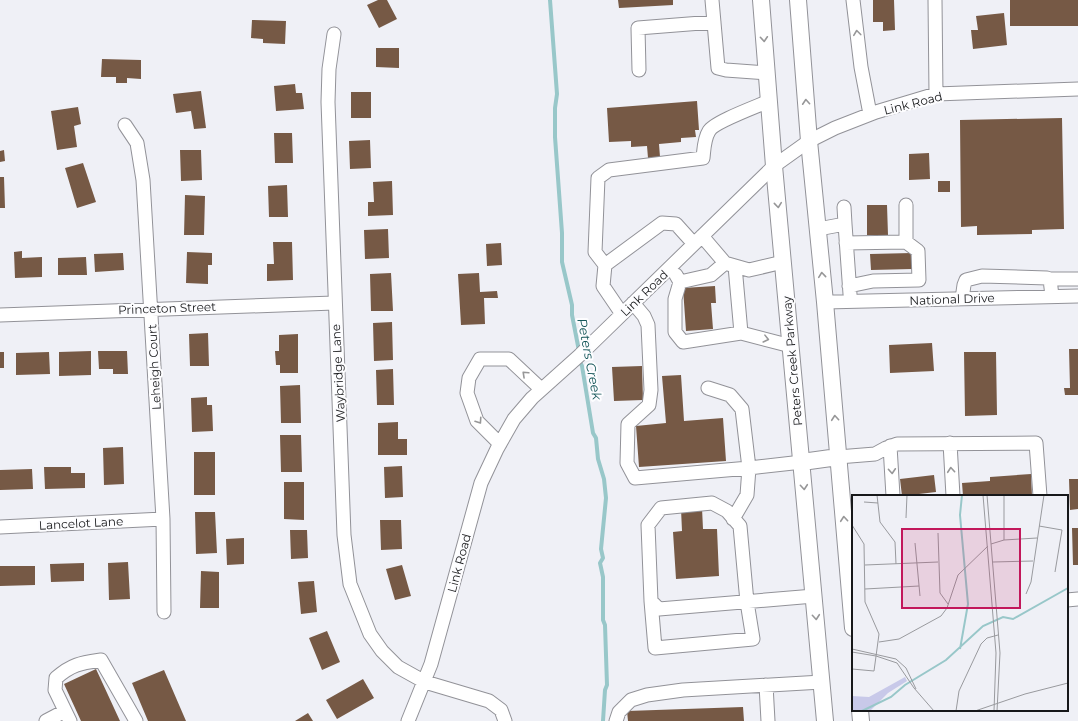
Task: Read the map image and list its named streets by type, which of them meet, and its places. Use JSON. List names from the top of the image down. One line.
{"streets":{"main road":["Peters Creek Parkway"],"street":["Link Road","National Drive","Princeton Street","Leheigh Court","Waybridge Lane","Lancelot Lane"]},"crossings":[["Link Road","Peters Creek Parkway"],["Link Road","Waybridge Lane"],["Princeton Street","Leheigh Court"],["Princeton Street","Waybridge Lane"],["Leheigh Court","Lancelot Lane"]],"water":["Peters Creek"]}
